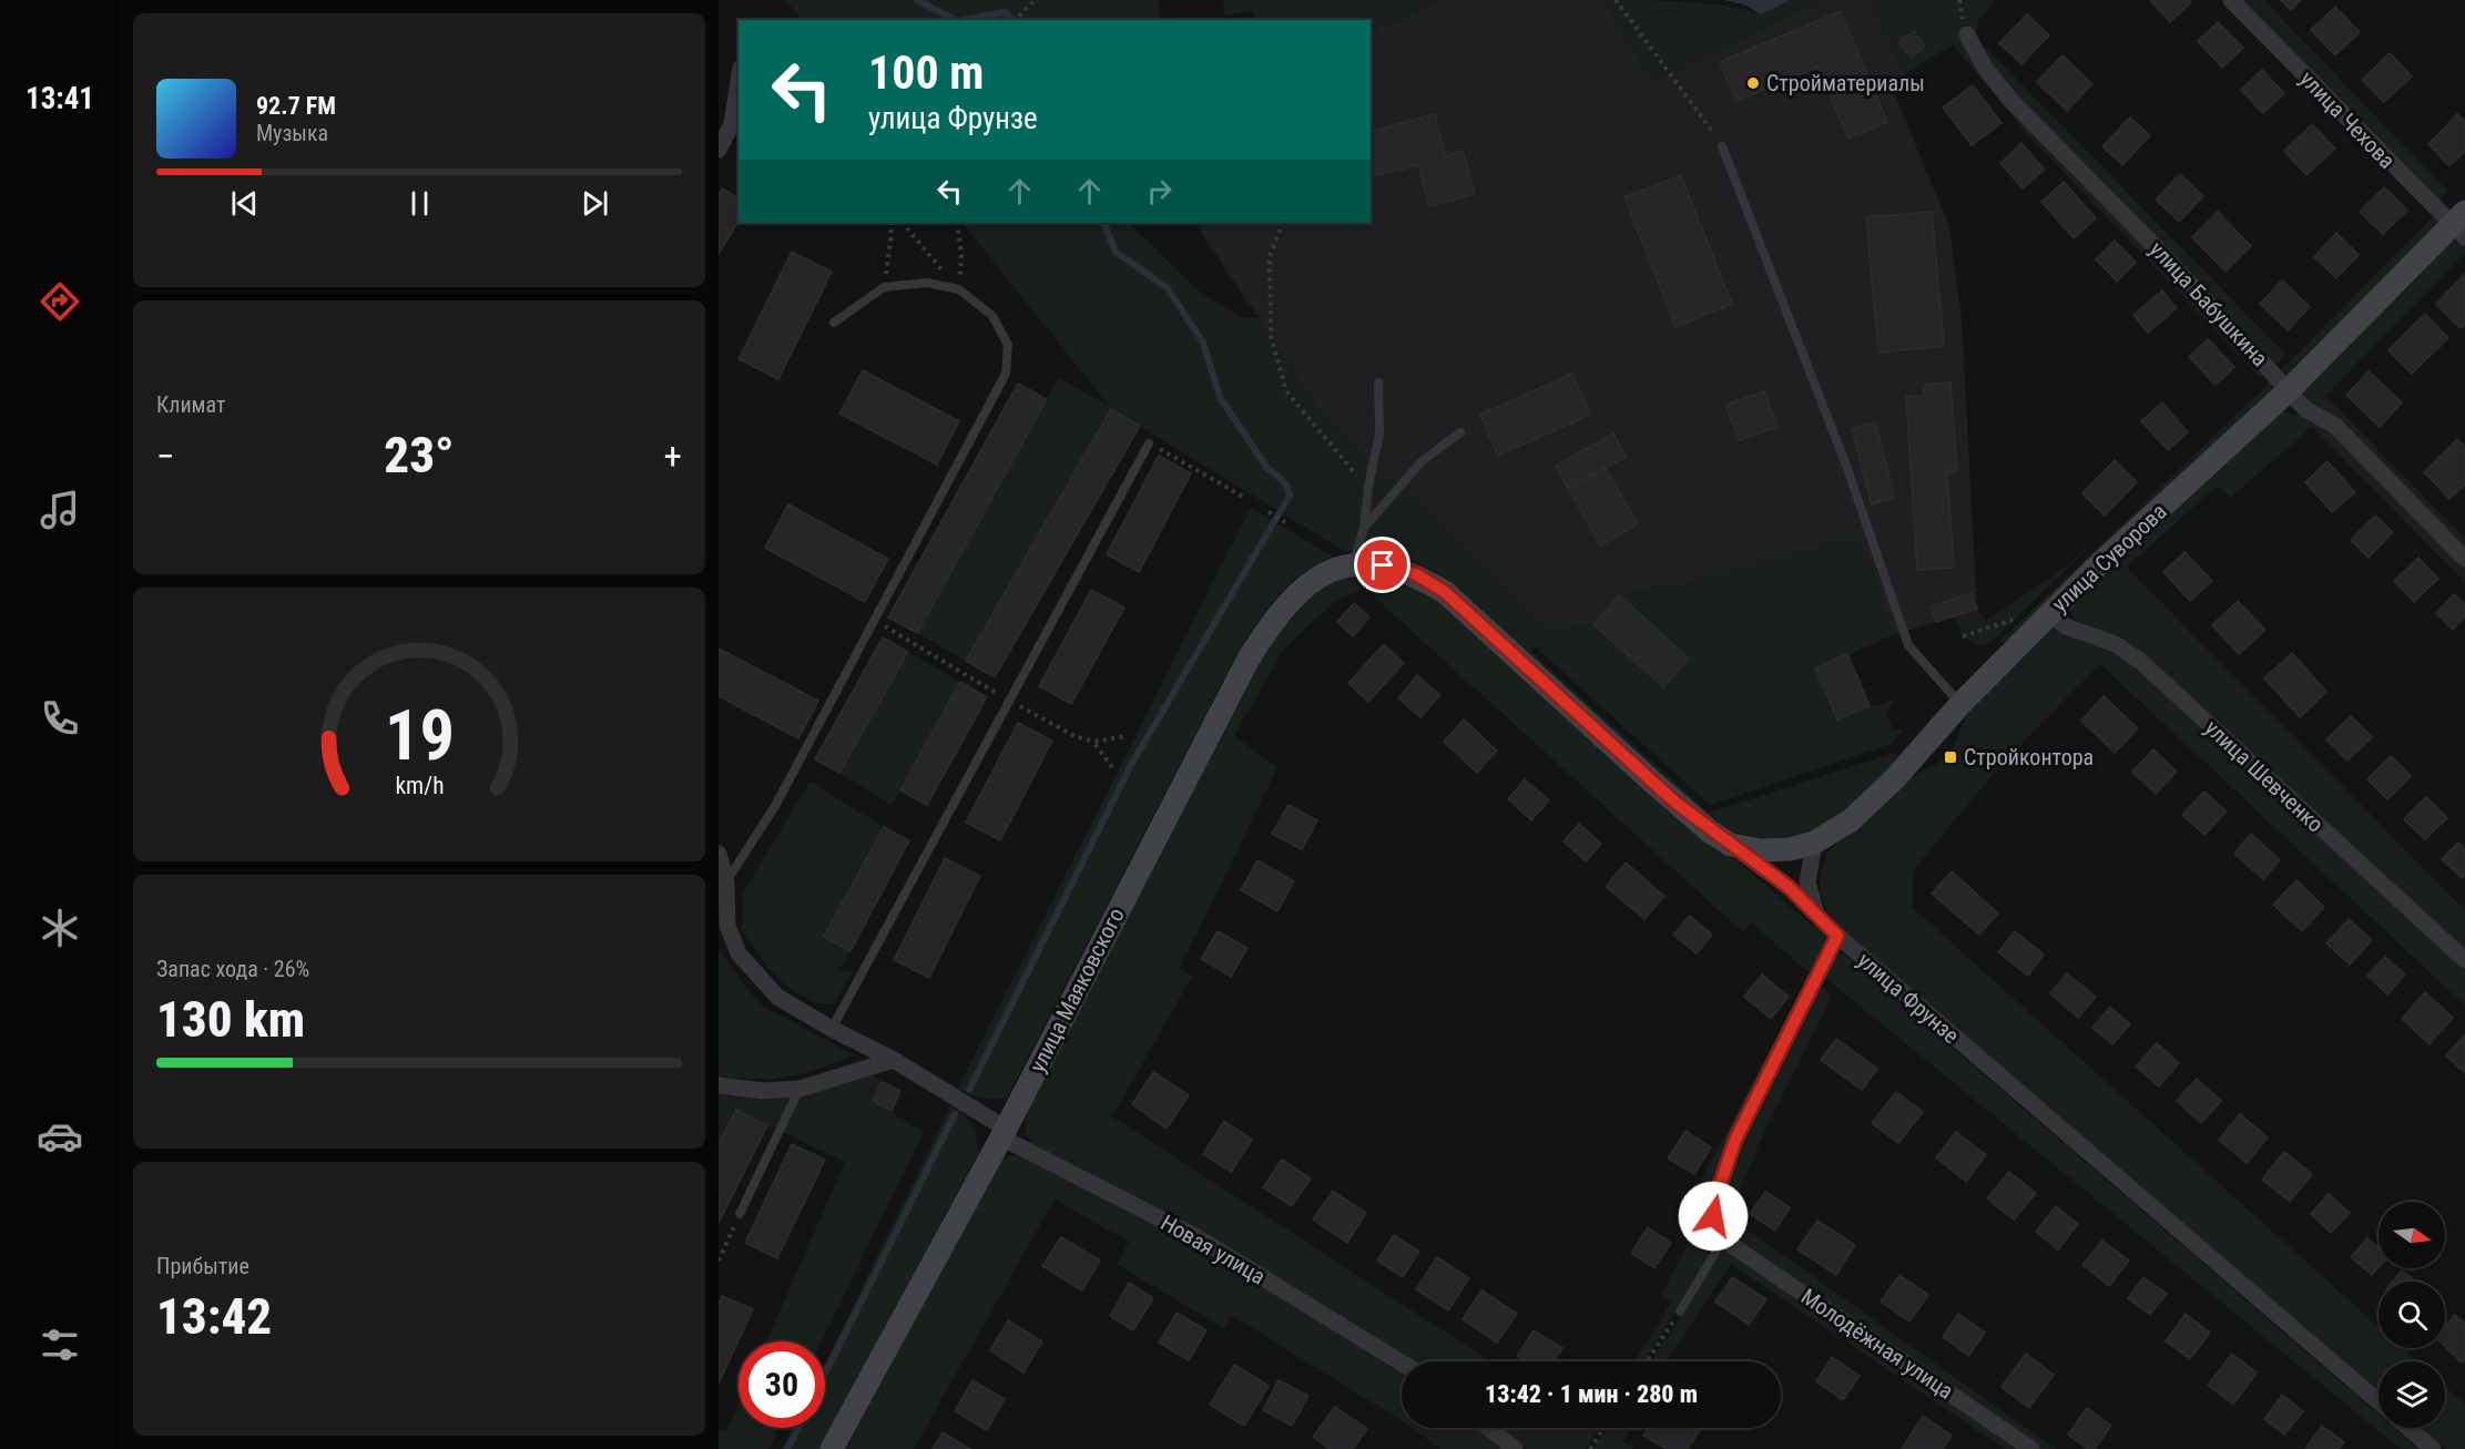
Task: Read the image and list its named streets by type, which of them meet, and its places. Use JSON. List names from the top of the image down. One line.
{"streets":{"main road":["улица Суворова","улица Маяковского","улица Фрунзе"],"street":["улица Чехова","улица Бабушкина","улица Шевченко","Новая улица","Молодёжная улица"]},"crossings":[["улица Чехова","улица Суворова"],["улица Бабушкина","улица Суворова"],["улица Суворова","улица Шевченко"],["улица Суворова","улица Фрунзе"],["улица Маяковского","улица Фрунзе"],["улица Маяковского","Новая улица"]],"places":{"other":["Стройматериалы"],"transit":["Стройконтора"]},"north":"right","page":{"tabs":"13:41","turn":["100 m","улица Фрунзе"],"song":["92.7 FM","Музыка"],"tile":["Климат",["Запас хода · 26%","130 km"],["Прибытие","13:42"]],"heat":["−","23°","+"],"limit":"30","trip":"13:42 · 1 мин · 280 m","gauge":["19","km/h"]}}
